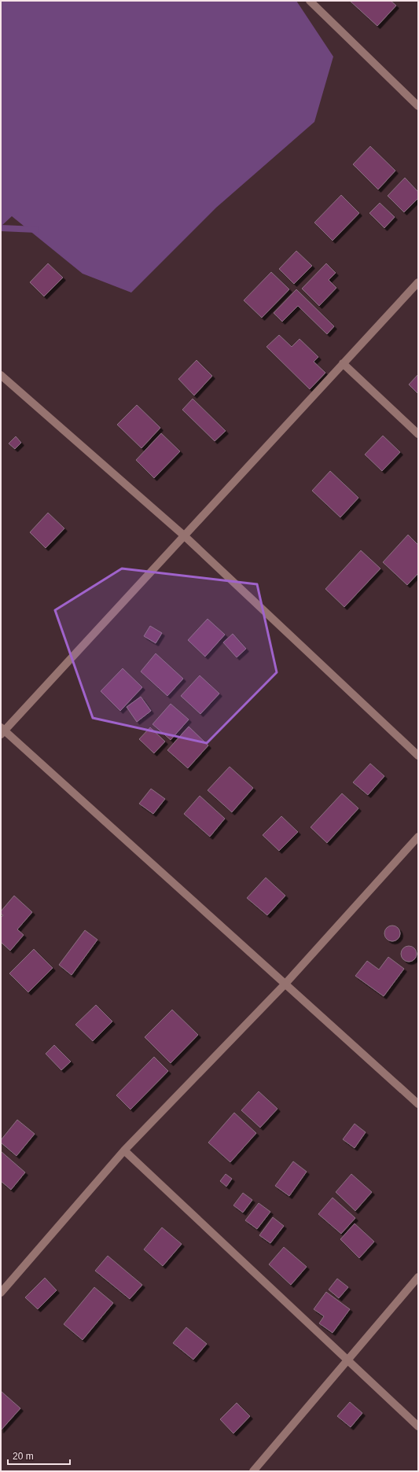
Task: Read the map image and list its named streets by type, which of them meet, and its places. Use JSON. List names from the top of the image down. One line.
{"scale_bar":"20 m"}
